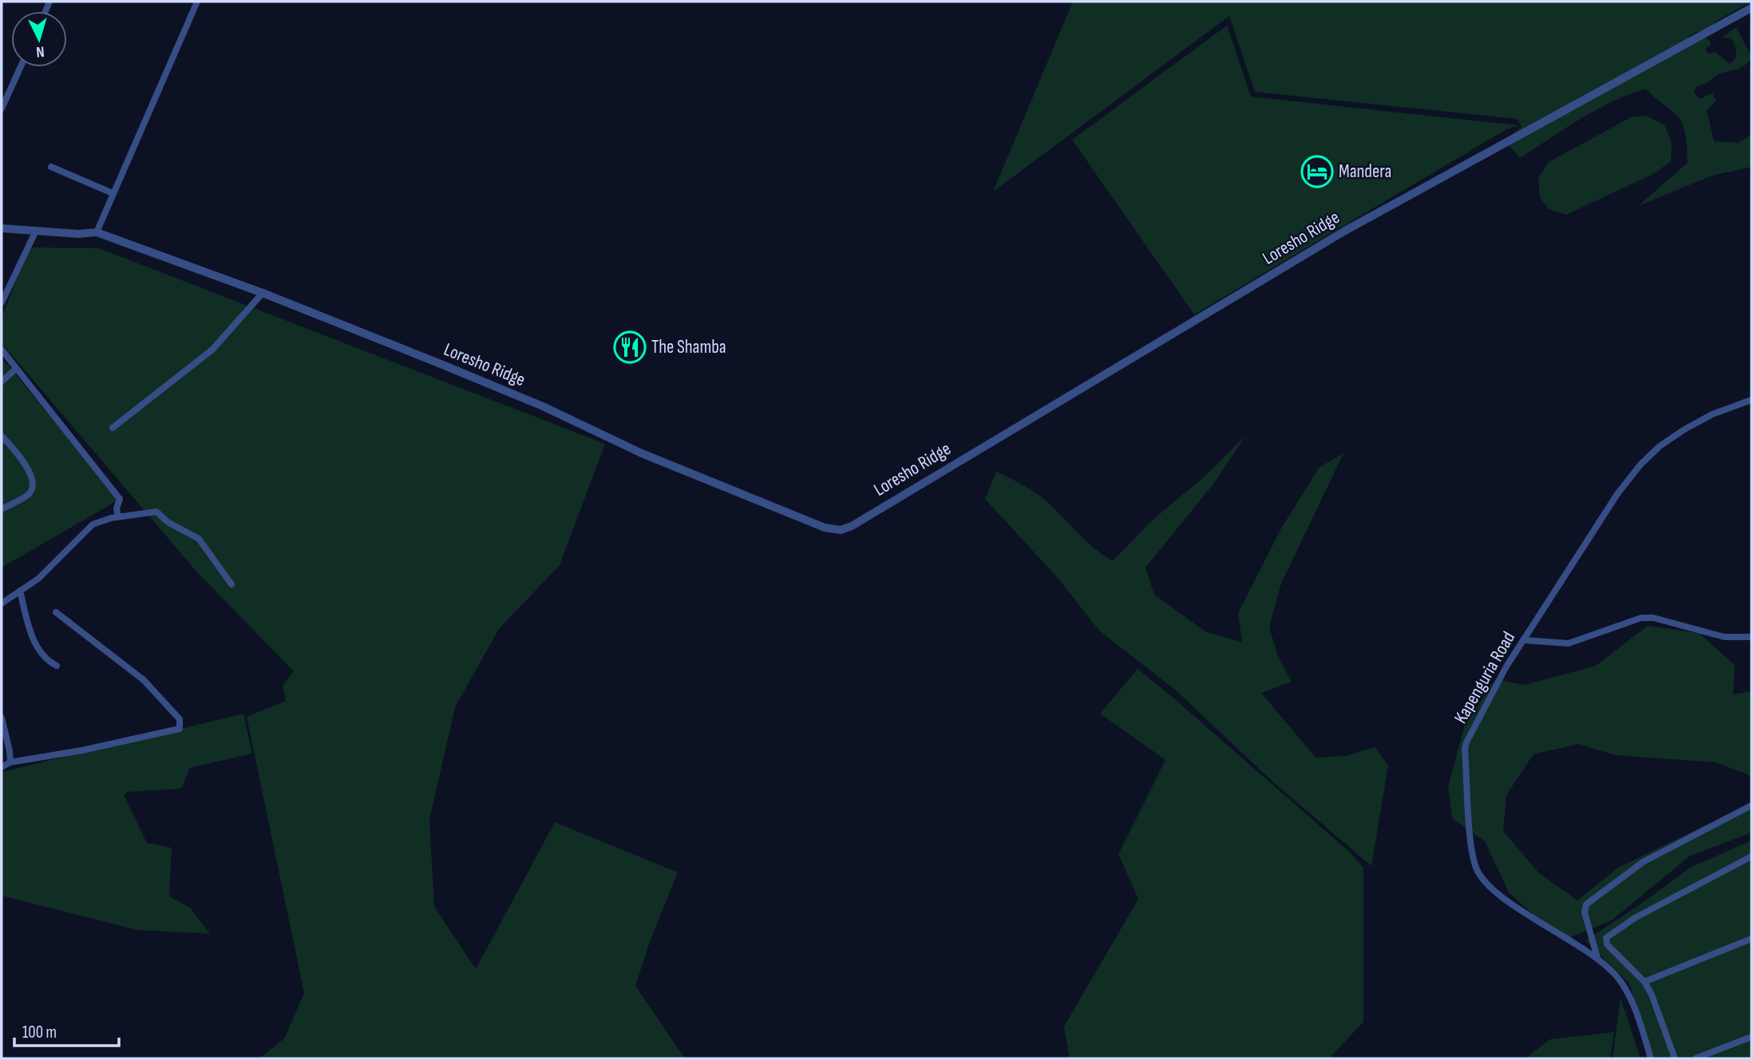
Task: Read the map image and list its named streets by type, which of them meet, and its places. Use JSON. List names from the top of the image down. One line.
{"streets":{"street":["Loresho Ridge","Kapenguria Road"]},"places":{"hotel":["Mandera"],"restaurant":["The Shamba"]},"scale_bar":"100 m","north":"bottom"}
